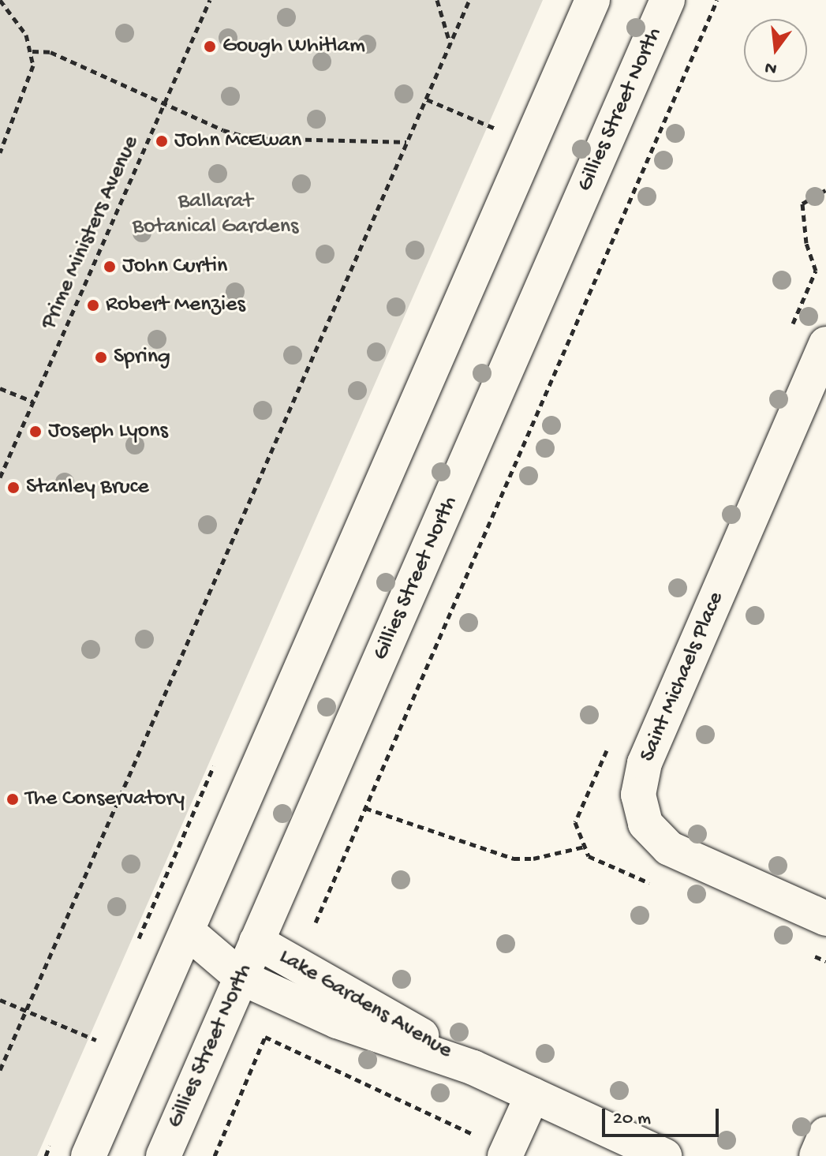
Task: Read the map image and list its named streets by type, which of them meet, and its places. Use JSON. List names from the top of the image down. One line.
{"streets":{"main road":["Gillies Street North","Saint Michaels Place","Lake Gardens Avenue"],"path":["Prime Ministers Avenue"]},"crossings":[["Gillies Street North","Lake Gardens Avenue"]],"parks":["Ballarat Botanical Gardens"],"places":["Gough Whitlam","John McEwan","John Curtin","Robert Menzies","Spring","Joseph Lyons","Stanley Bruce","The Conservatory"],"scale_bar":"20 m","north":"bottom"}
